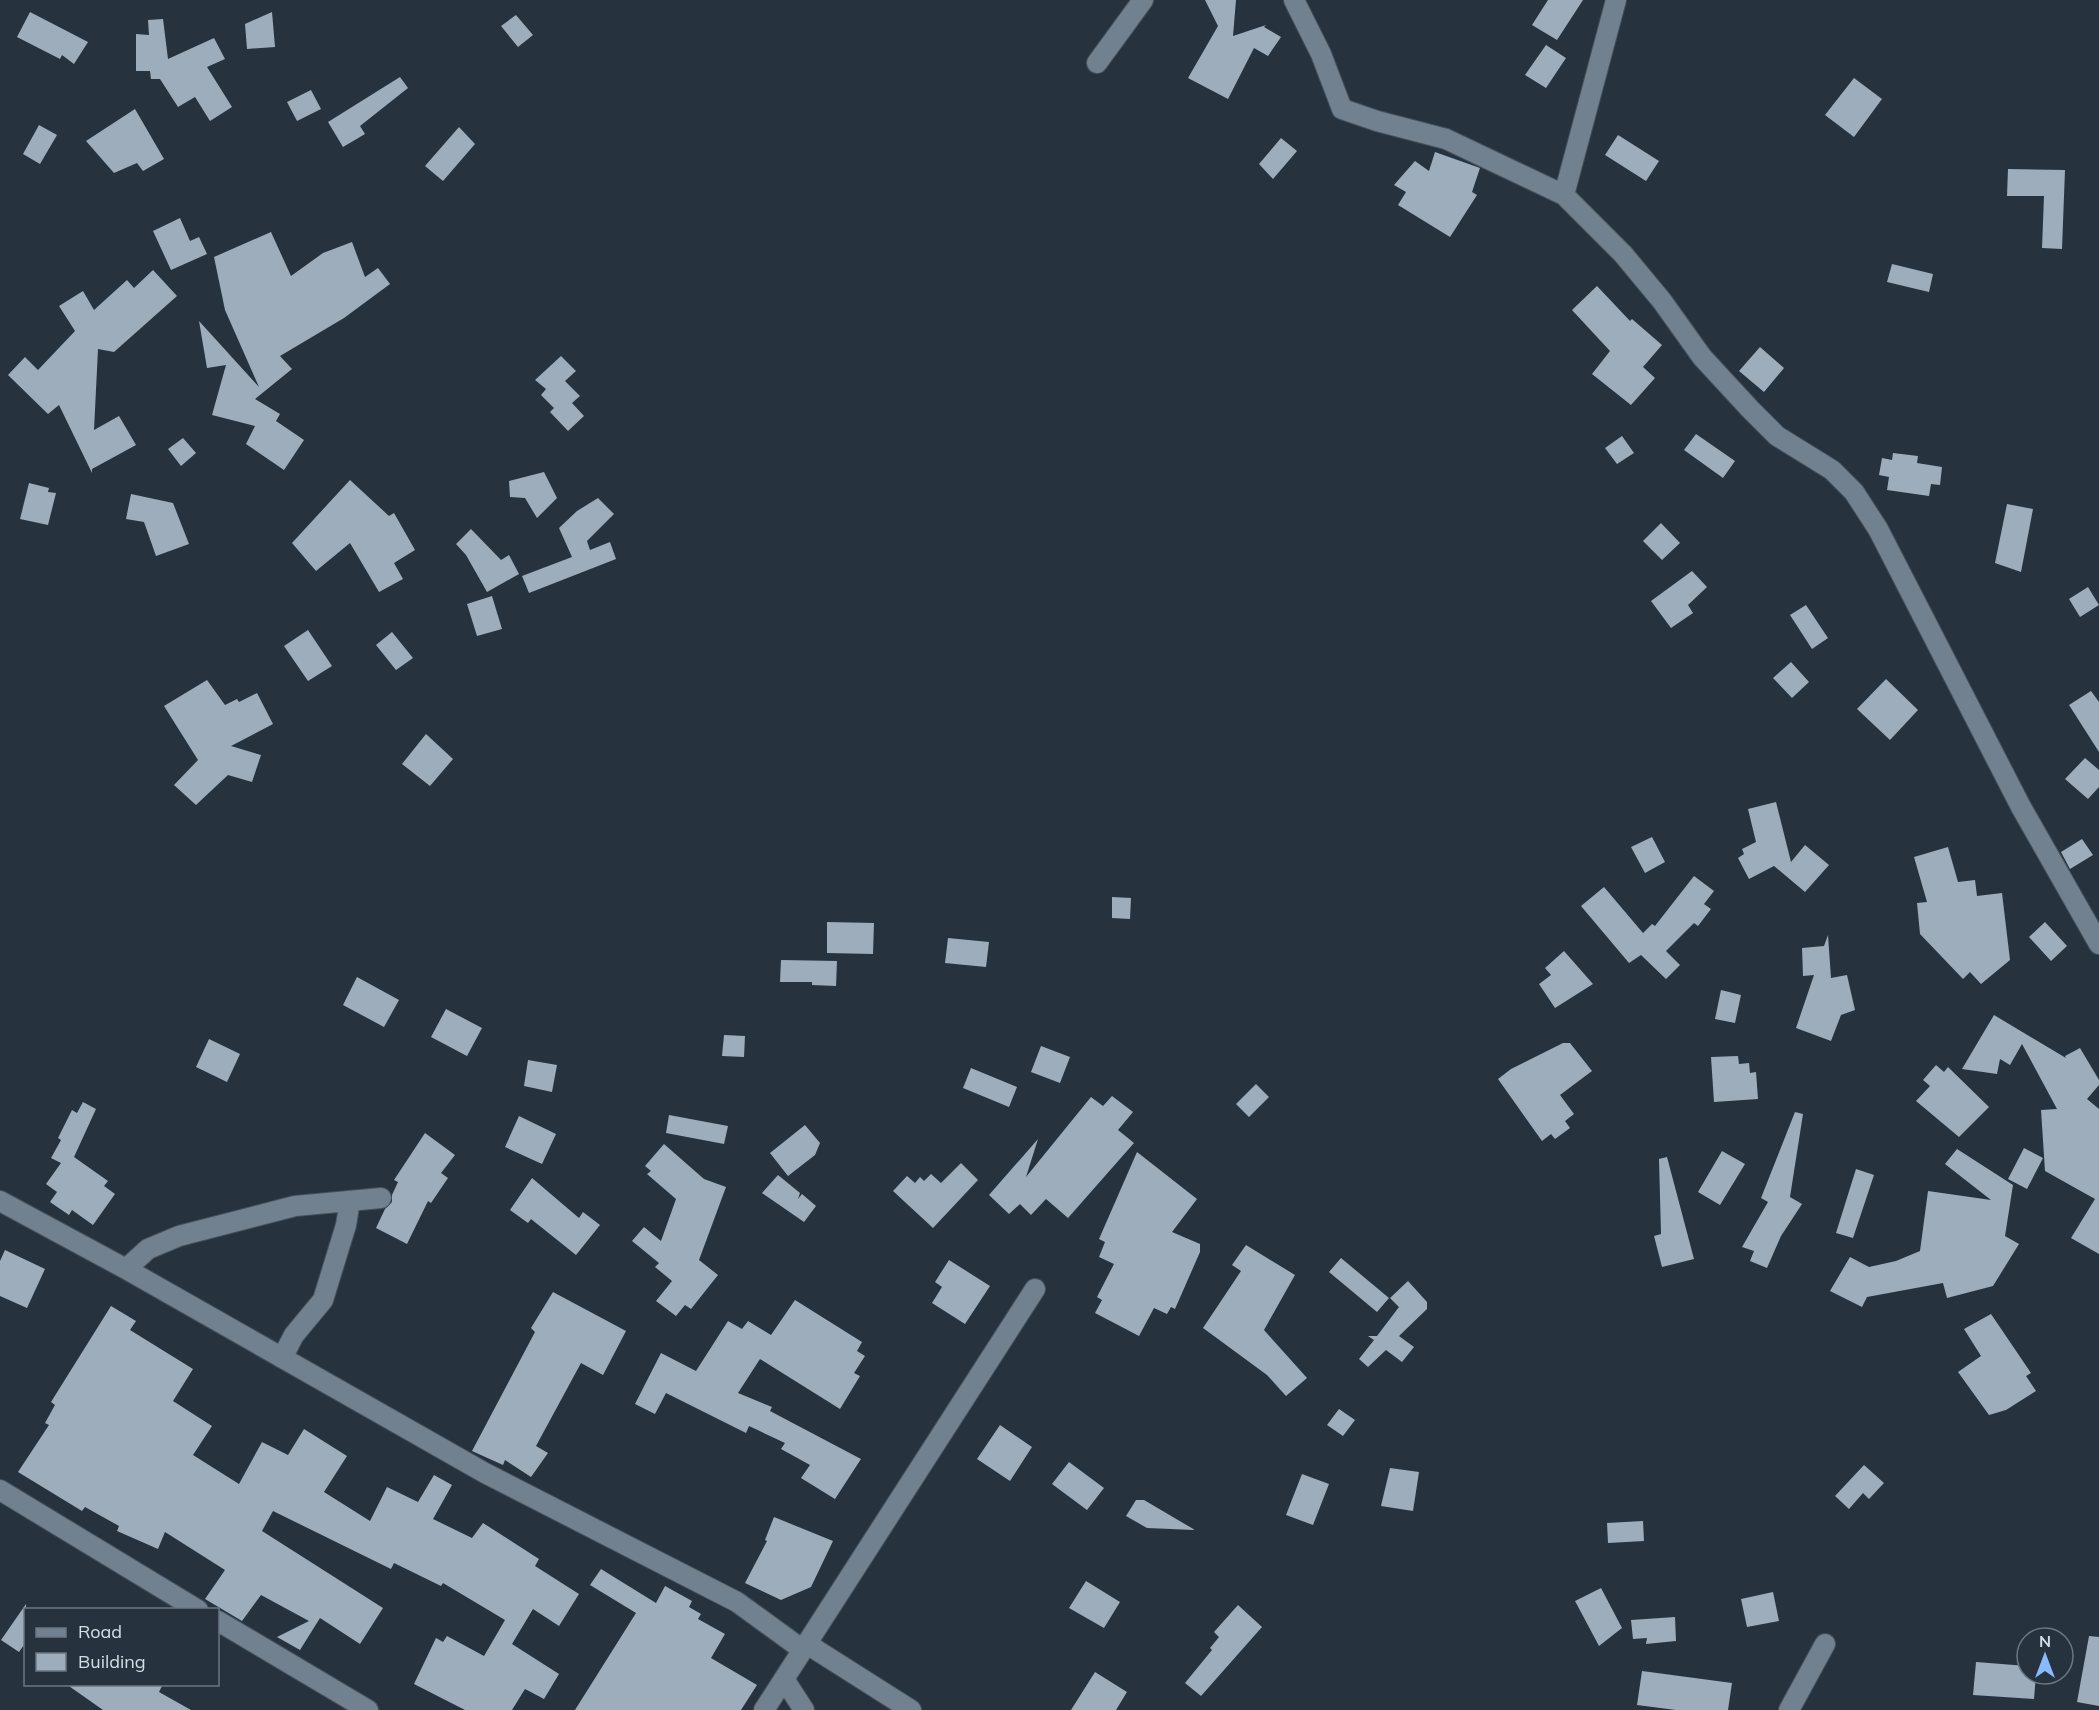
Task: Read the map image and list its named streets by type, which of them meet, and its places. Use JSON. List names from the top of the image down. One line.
{"legend":["Road","Building"],"north":"top"}
